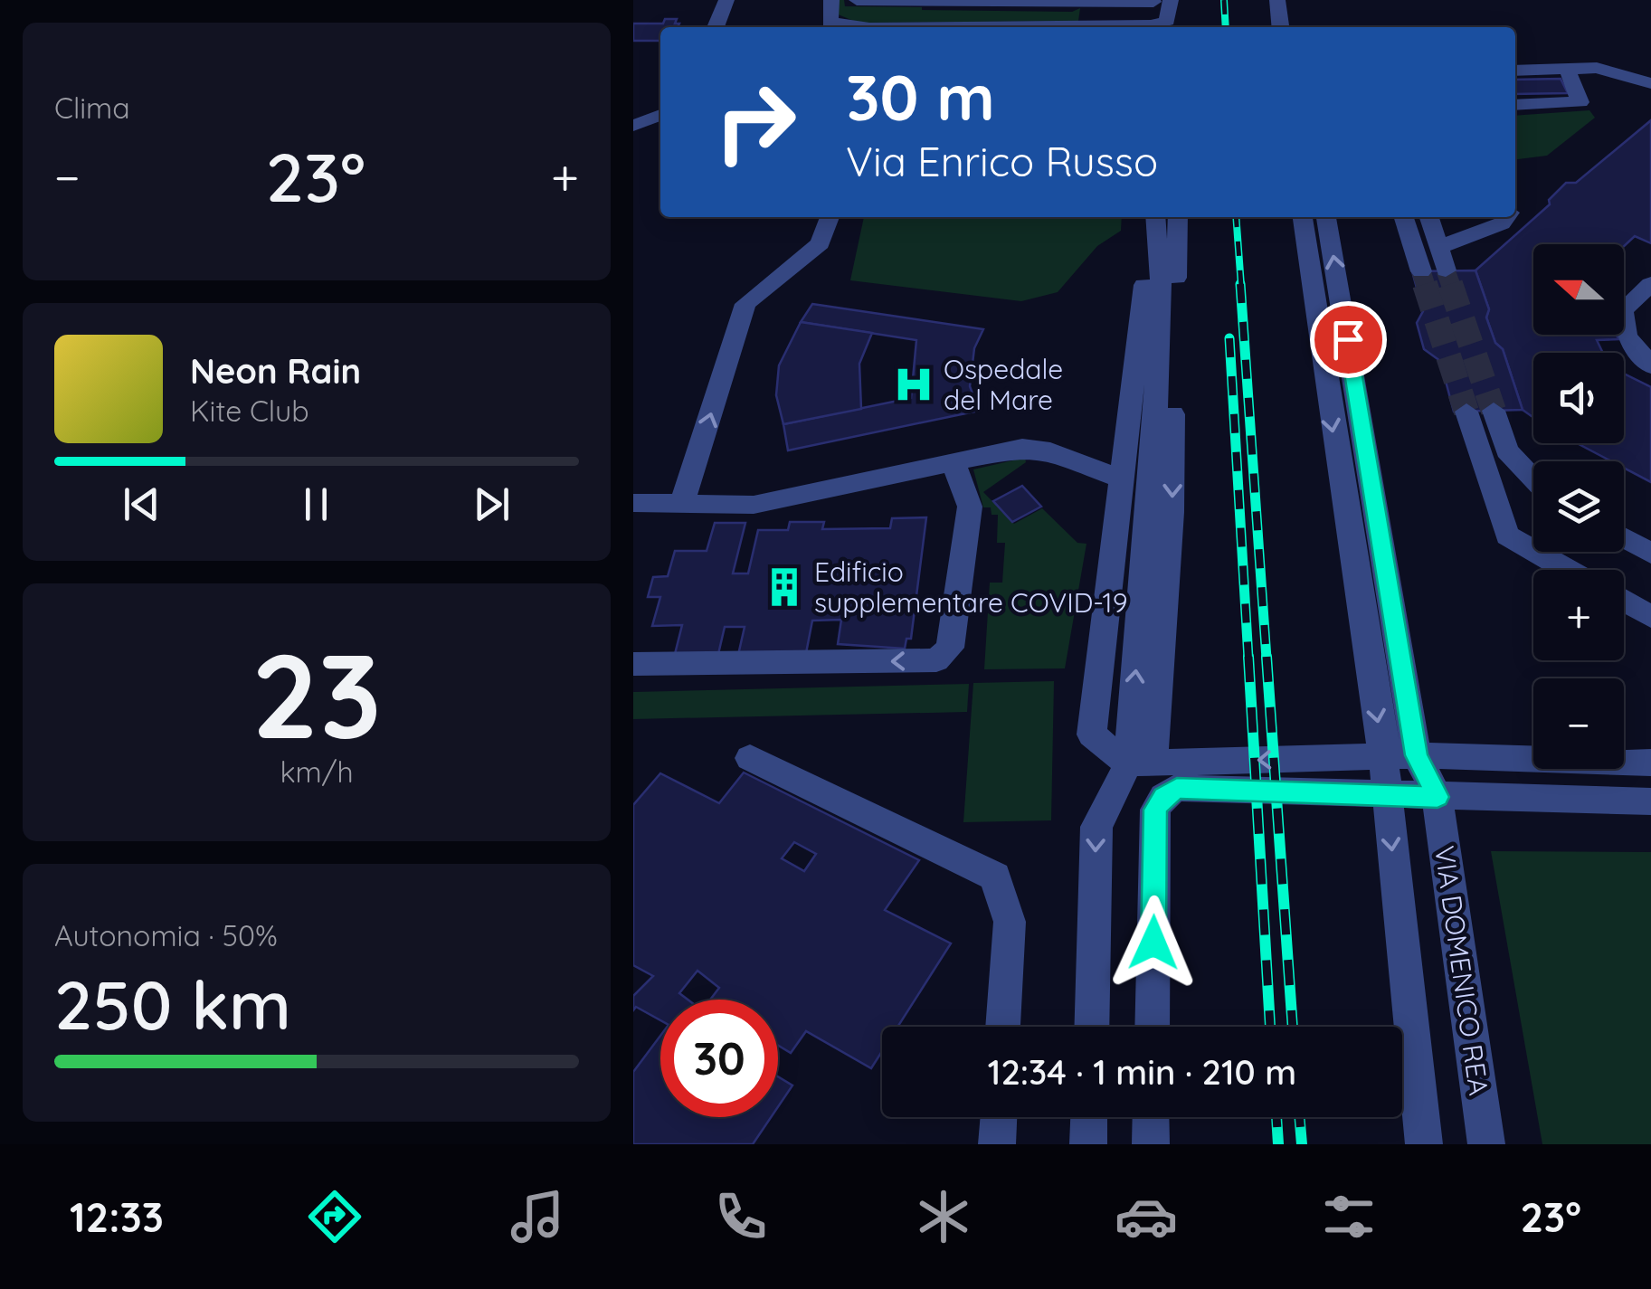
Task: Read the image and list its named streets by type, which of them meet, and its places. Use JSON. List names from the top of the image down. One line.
{"streets":{"street":["VIA DOMENICO REA"]},"places":{"hospital":["Ospedale del Mare"],"building":["Edificio supplementare COVID-19"]},"north":"left","page":{"tile":["Clima",["23","km/h"],["Autonomia · 50%","250 km"]],"turn":["30 m","Via Enrico Russo"],"heat":["−","23°","+"],"map_buttons":["+","−"],"song":["Neon Rain","Kite Club"],"limit":"30","trip":"12:34 · 1 min · 210 m","tabs":["12:33","23°"]}}
